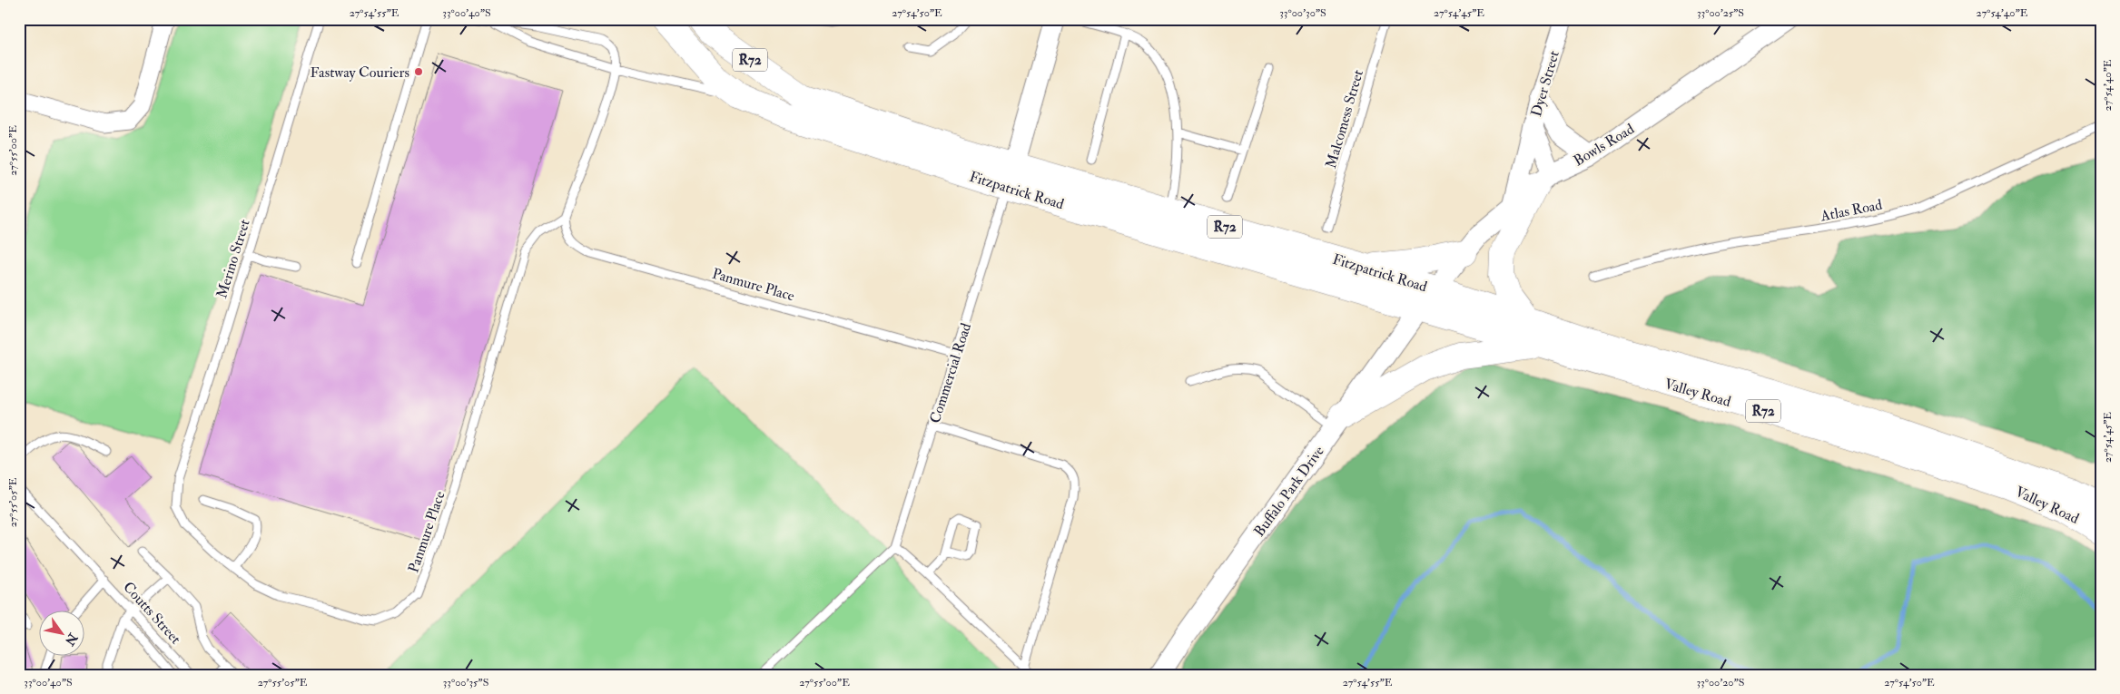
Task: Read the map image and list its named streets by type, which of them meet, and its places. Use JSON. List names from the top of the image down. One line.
{"streets":{"main road":["R72","Fitzpatrick Road","Valley Road"],"street":["Dyer Street","Bowls Road","Commercial Road","Buffalo Park Drive"],"lane":["Malcomess Street","Atlas Road","Merino Street","Panmure Place","Coutts Street"]},"crossings":[["R72","Fitzpatrick Road"],["Dyer Street","Bowls Road"],["Bowls Road","Fitzpatrick Road"],["Bowls Road","Valley Road"],["Bowls Road","Buffalo Park Drive"],["Fitzpatrick Road","Commercial Road"],["Fitzpatrick Road","Valley Road"],["Fitzpatrick Road","Buffalo Park Drive"],["Merino Street","Panmure Place"],["Panmure Place","Commercial Road"],["Valley Road","Buffalo Park Drive"]],"places":["Fastway Couriers"],"north":"bottom right","coordinates":["27°54'55\"E","33°00'40\"S","27°54'50\"E","33°00'30\"S","27°54'45\"E","33°00'25\"S","27°54'40\"E","27°55'00\"E","27°55'05\"E","33°00'35\"S","33°00'20\"S"]}
